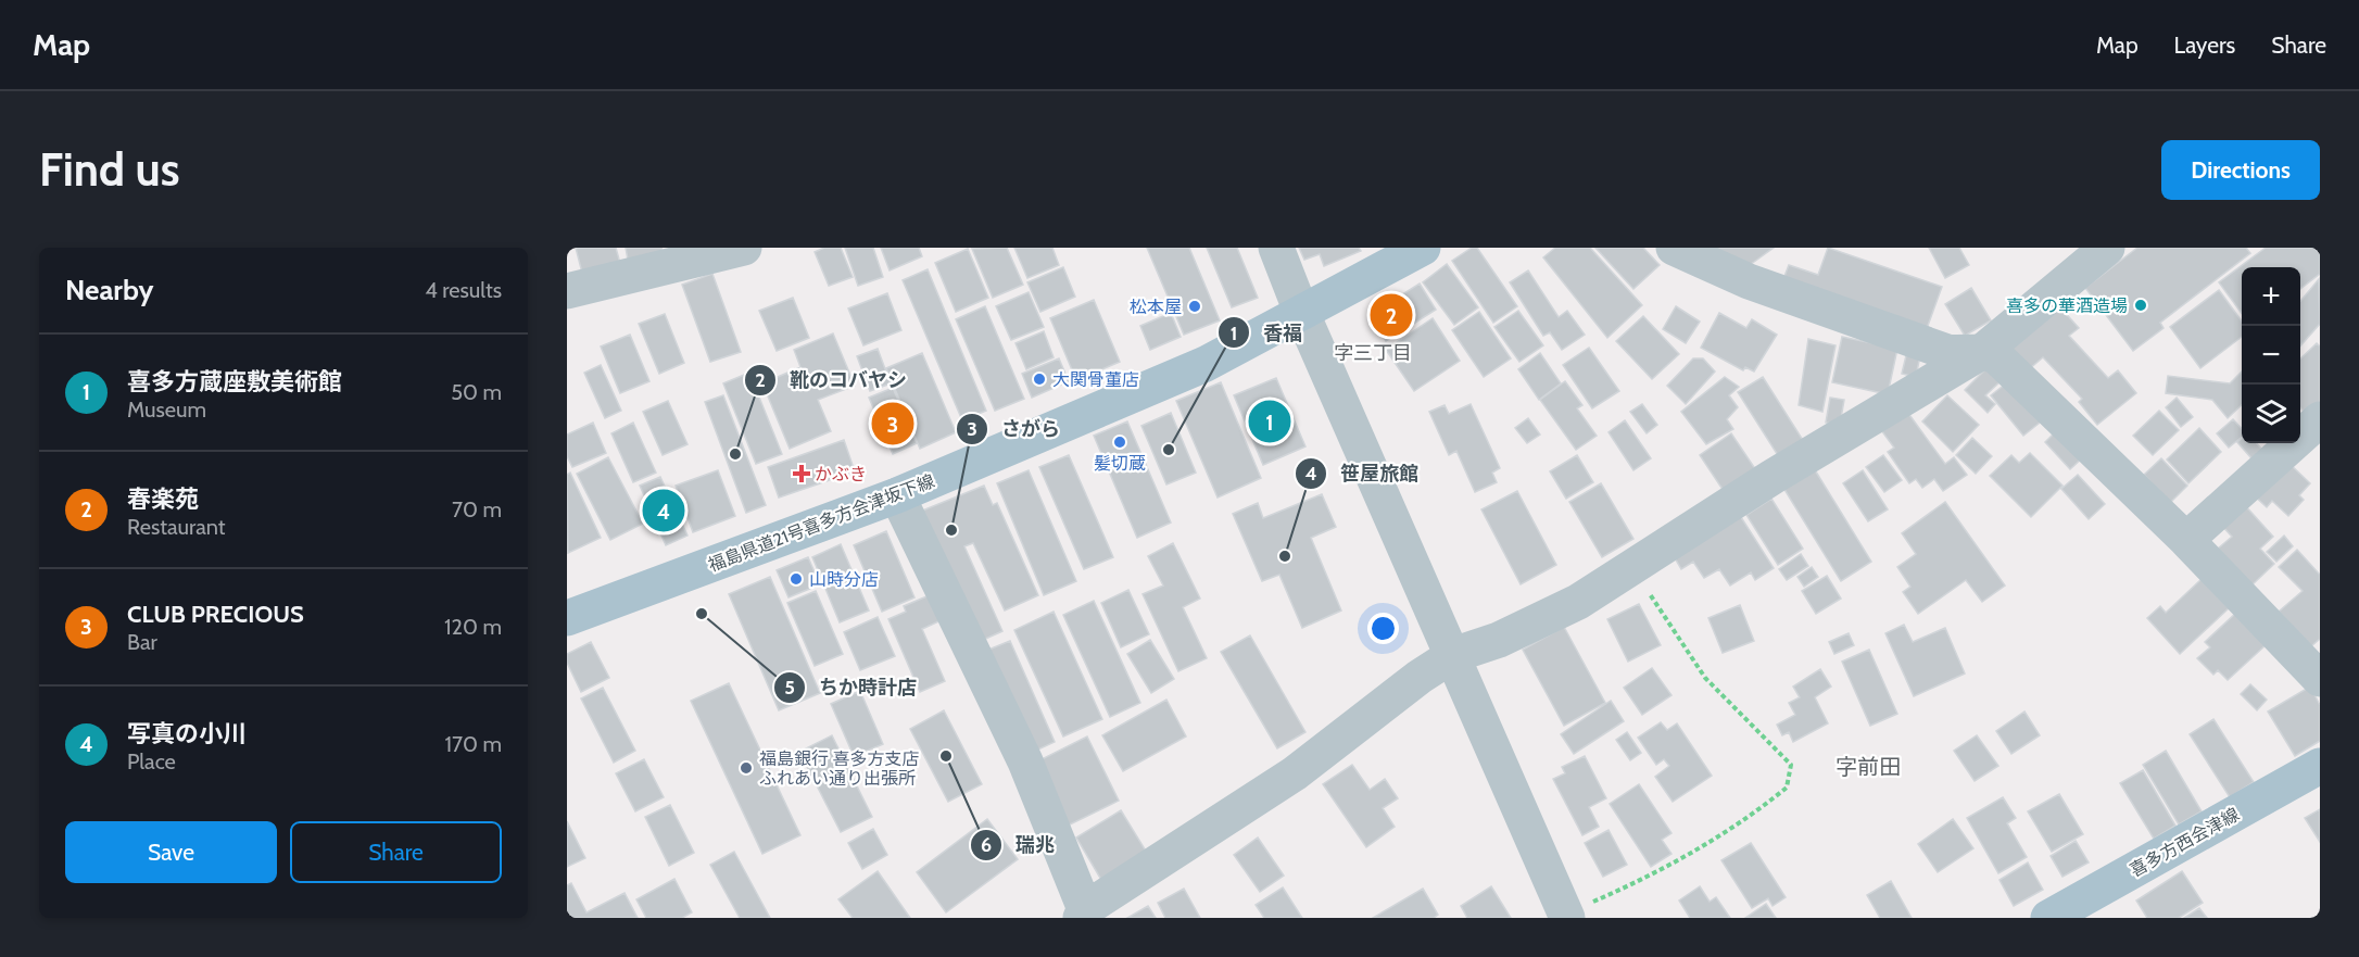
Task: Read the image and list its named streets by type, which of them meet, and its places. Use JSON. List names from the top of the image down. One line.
{"streets":{"main road":["福島県道21号喜多方会津坂下線","喜多方西会津線"]},"districts":["字三丁目","字前田"],"places":{"other":["喜多の華酒造場","松本屋","大関骨董店","髪切蔵","香福","靴のコバヤシ","さがら","笹屋旅館","山時分店","ちか時計店","瑞兆","福島銀行 喜多方支店 ふれあい通り出張所"],"health":["かぶき"]},"page":{"header":"Map","nav":["Map","Layers","Share"],"buttons":["Directions",["Save","Share"]],"title":"Find us","heading":["Nearby","4 results"],"map_buttons":["+","−"],"pins":["2","1","3","4"],"list":[{"mark":"1","name":"喜多方蔵座敷美術館","note":"Museum","value":"50 m"},{"mark":"2","name":"春楽苑","note":"Restaurant","value":"70 m"},{"mark":"3","name":"CLUB PRECIOUS","note":"Bar","value":"120 m"},{"mark":"4","name":"写真の小川","note":"Place","value":"170 m"}]}}
